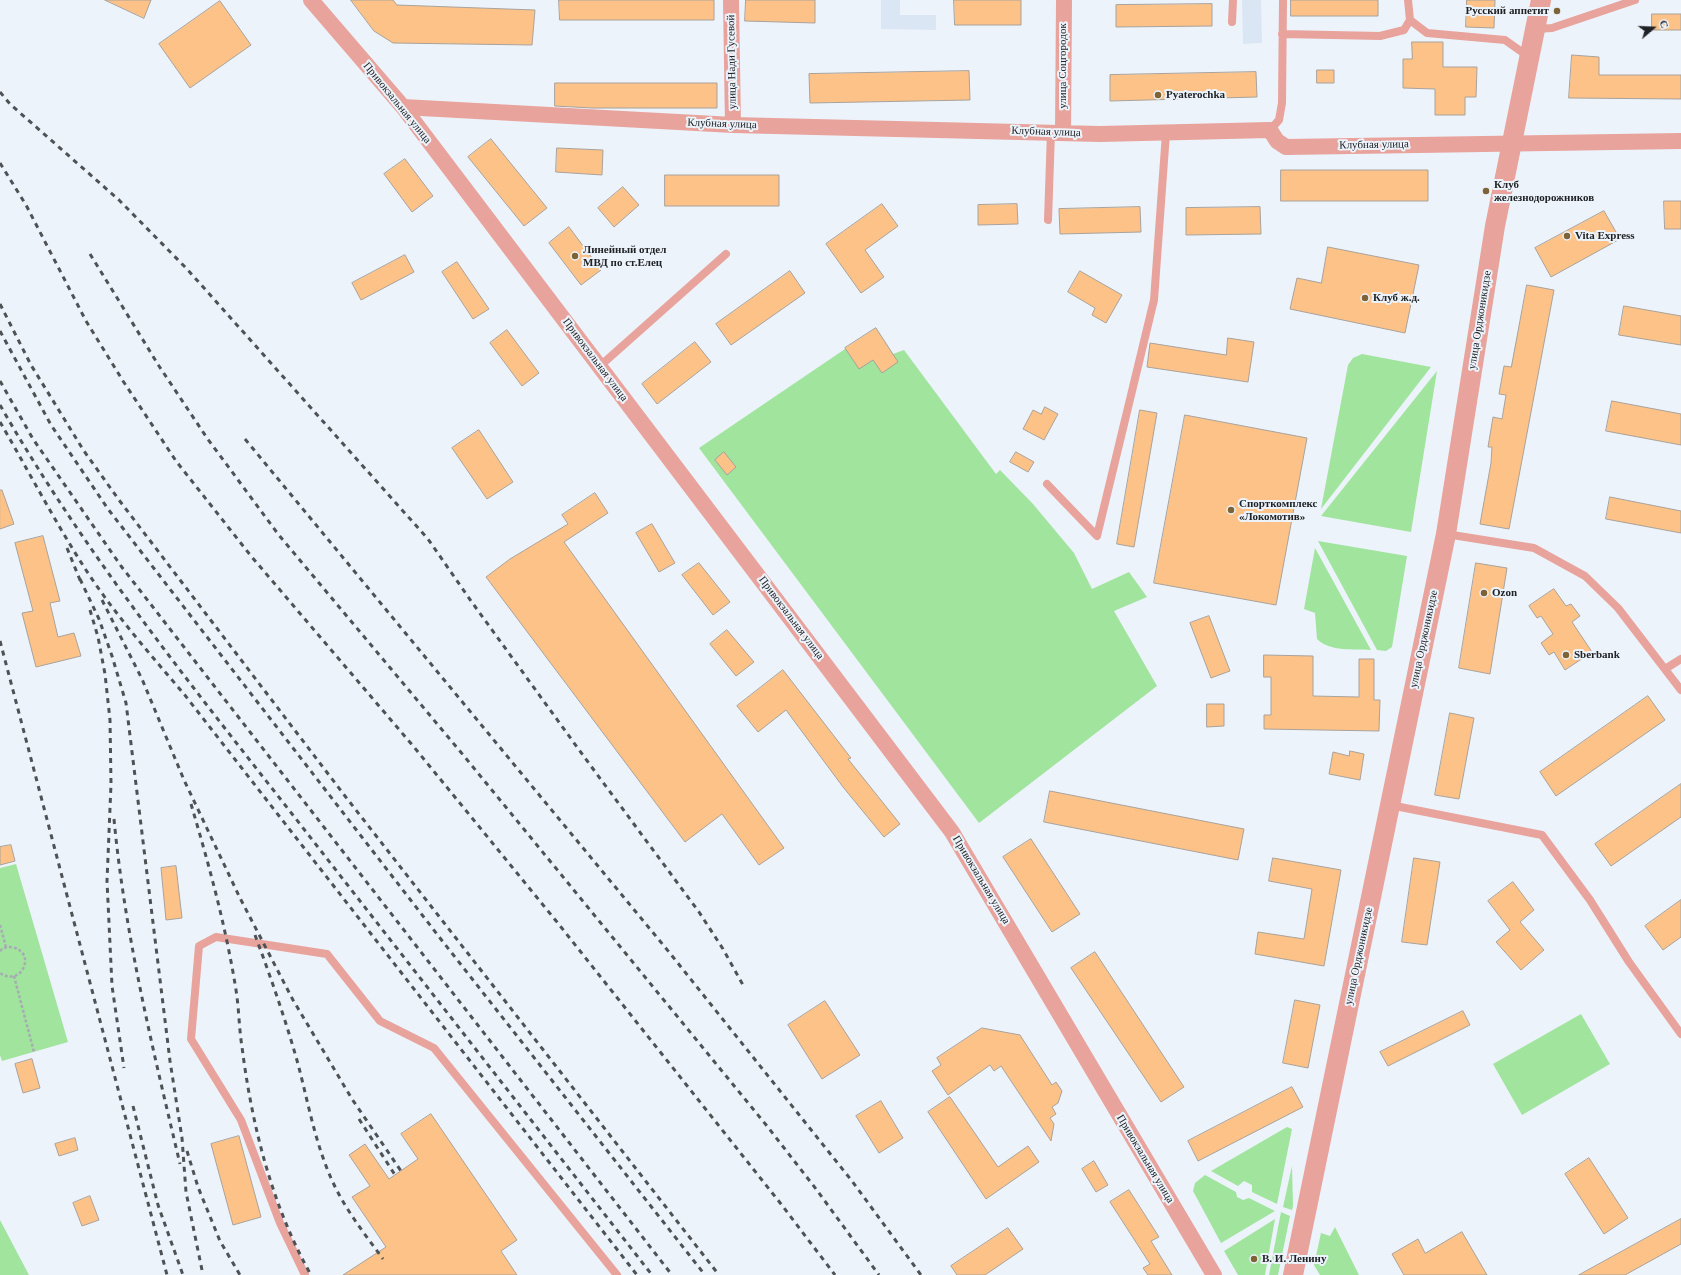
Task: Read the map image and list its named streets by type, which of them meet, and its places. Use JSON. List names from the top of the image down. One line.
{"streets":{"street":["улица Нади Гусевой","улица Соцгородок","Привокзальная улица","Клубная улица","улица Орджоникидзе"]},"crossings":[["улица Нади Гусевой","Клубная улица"],["улица Соцгородок","Клубная улица"],["Привокзальная улица","Клубная улица"],["Клубная улица","улица Орджоникидзе"]],"places":["Русский аппетит","Pyaterochka","Клуб железнодорожников","Vita Express","Линейный отдел МВД по ст.Елец","Клуб ж.д.","Спорткомплекс «Локомотив»","Ozon","Sberbank","В. И. Ленину"],"north":"right"}
